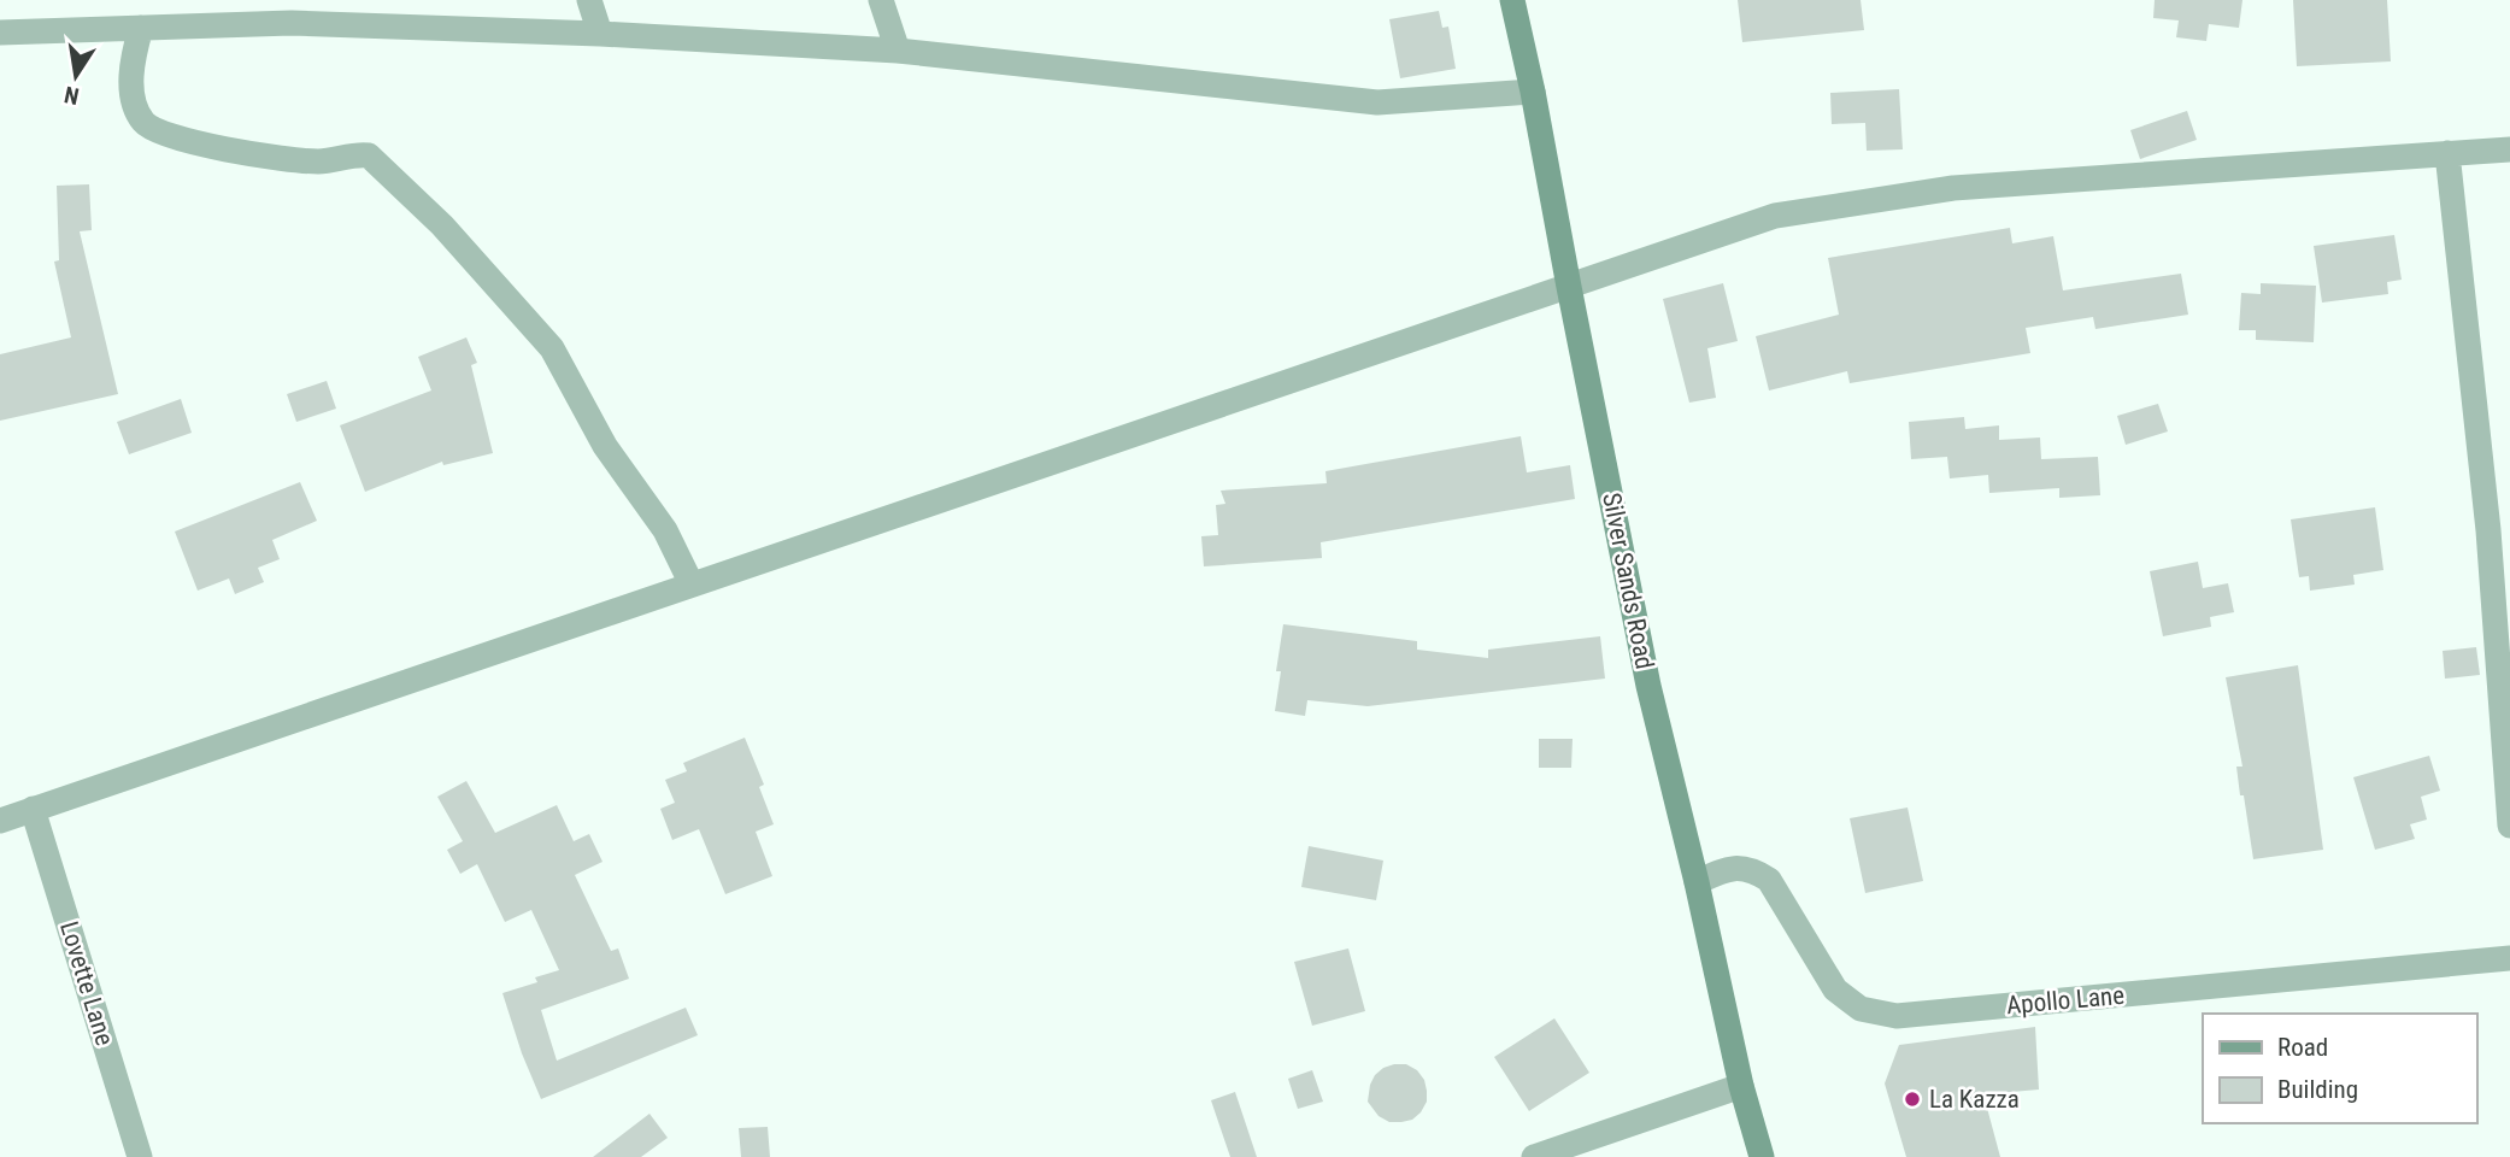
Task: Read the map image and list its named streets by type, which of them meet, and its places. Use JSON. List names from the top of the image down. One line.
{"streets":{"street":["Silver Sands Road","Lovette Lane","Apollo Lane"]},"crossings":[["Silver Sands Road","Apollo Lane"]],"places":["La Kazza"],"legend":["Road","Building"],"north":"bottom"}
